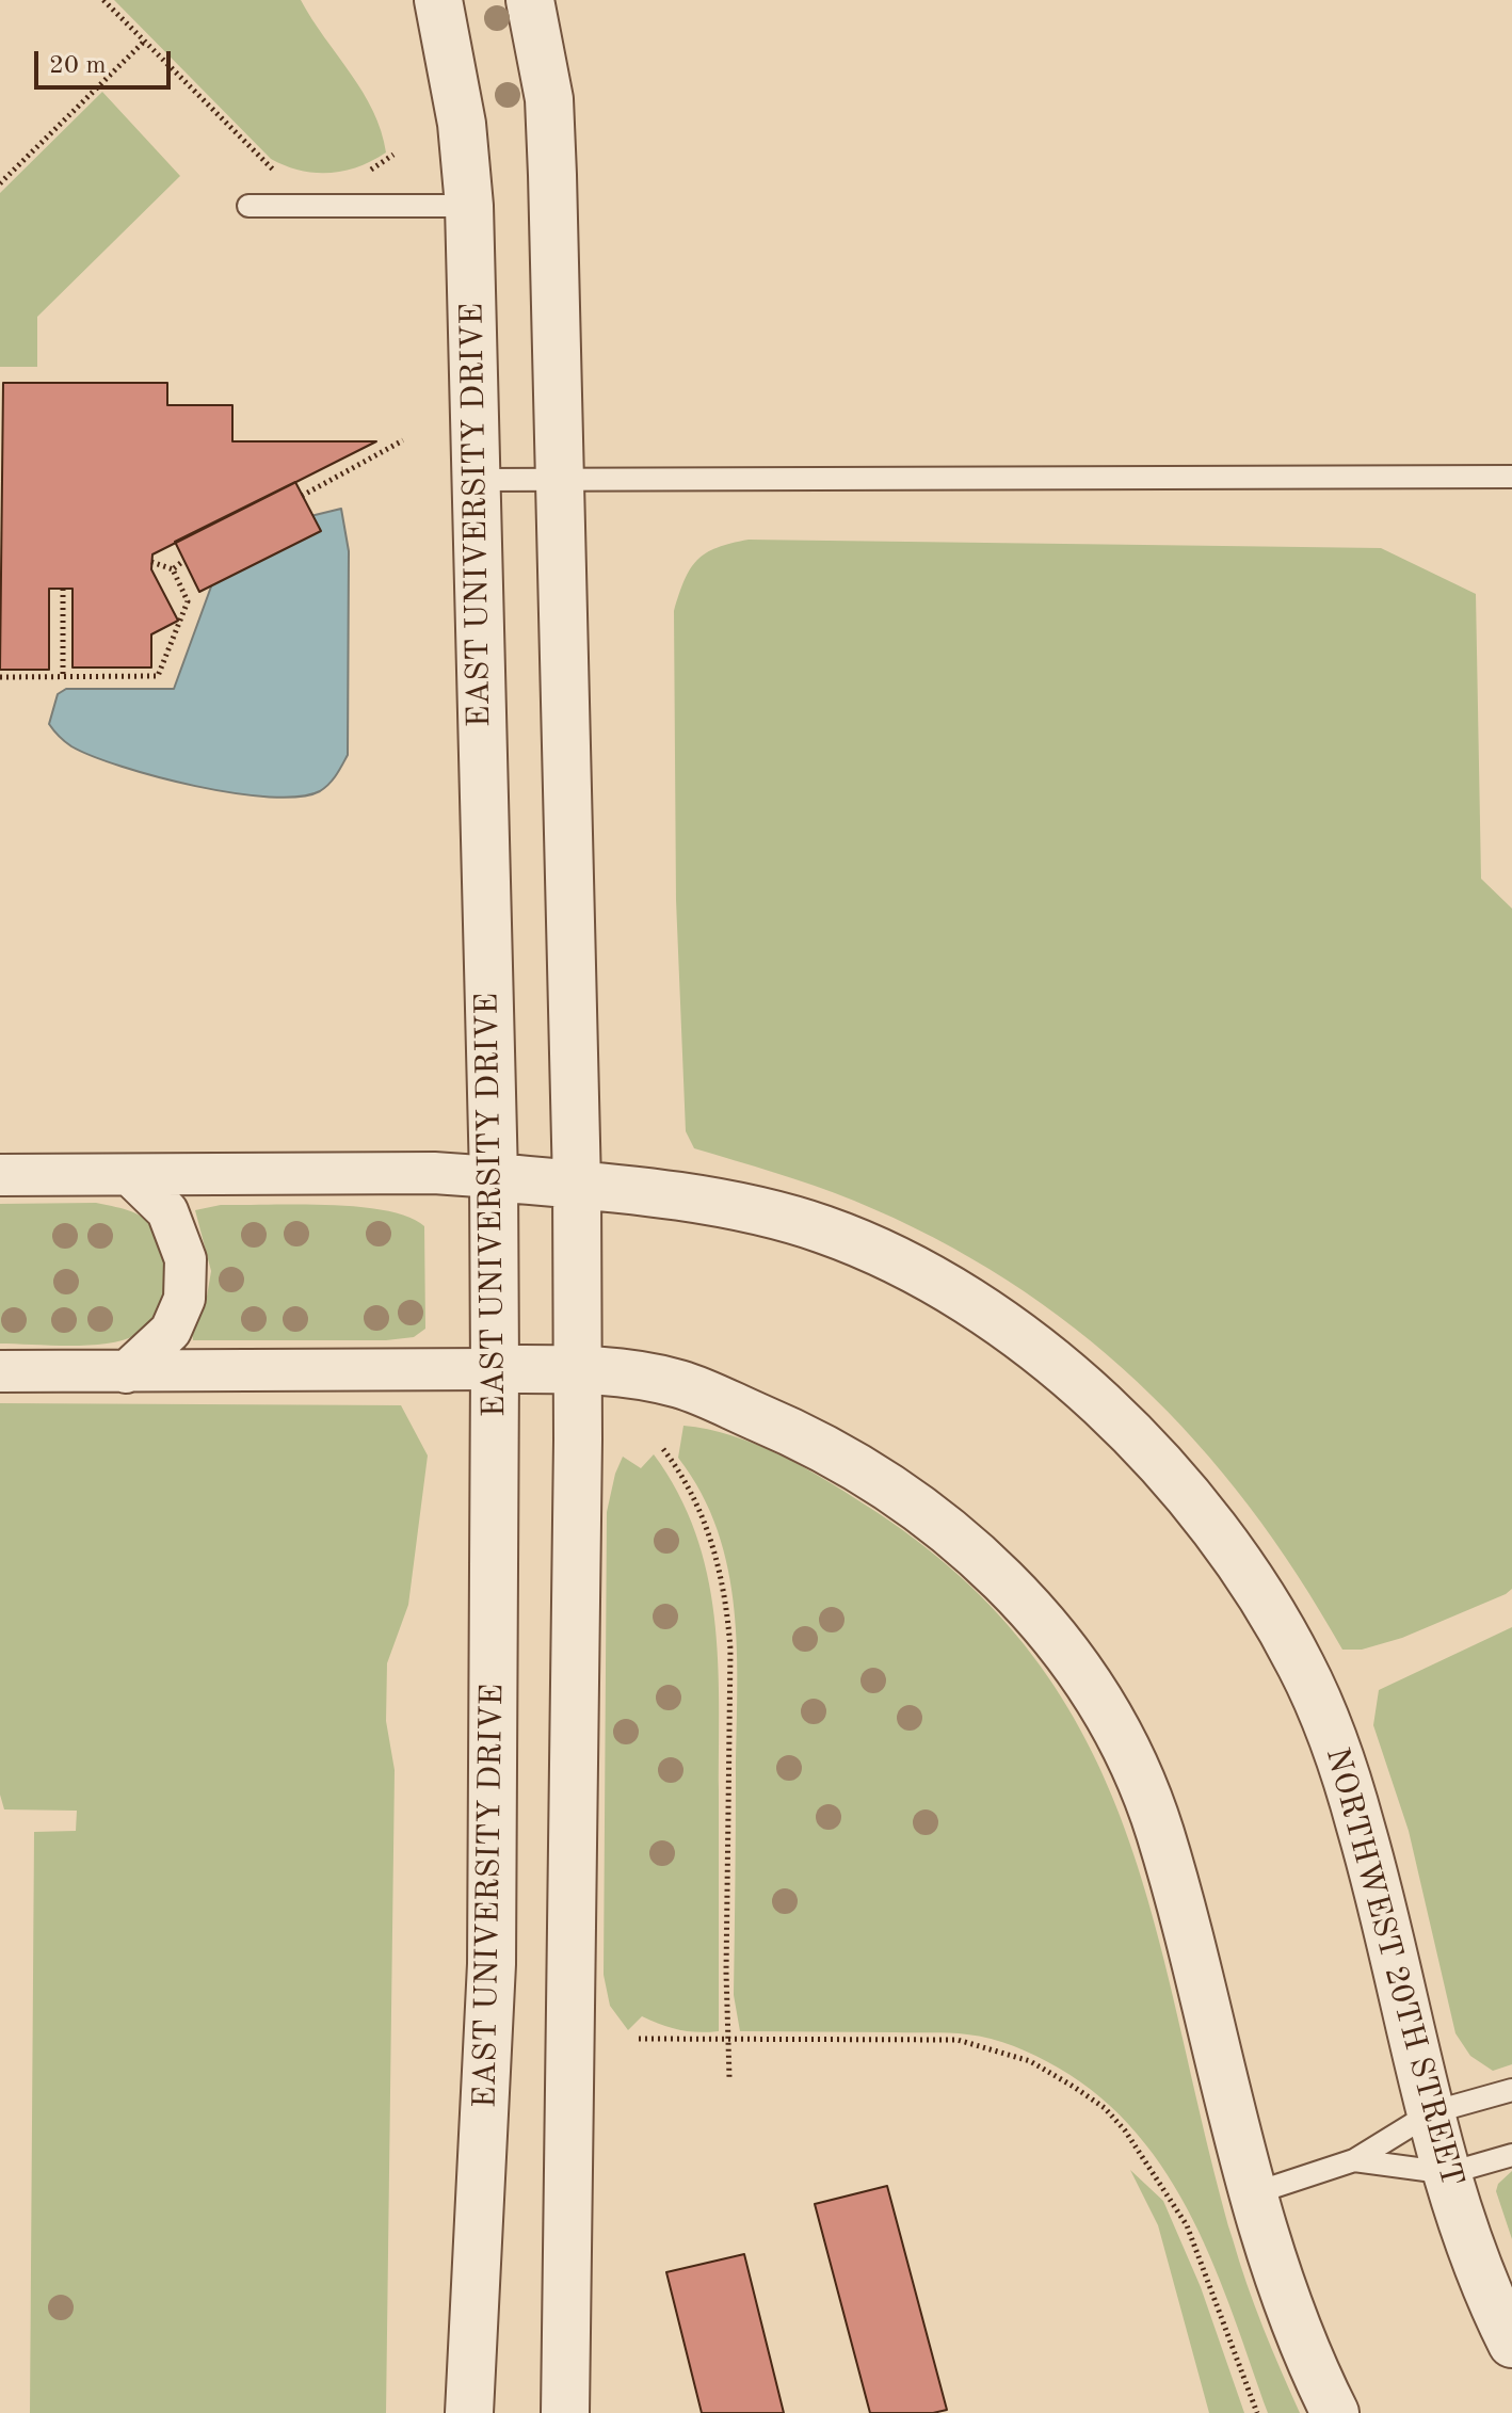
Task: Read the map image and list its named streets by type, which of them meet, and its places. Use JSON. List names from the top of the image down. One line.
{"streets":{"street":["EAST UNIVERSITY DRIVE","NORTHWEST 20TH STREET"]},"crossings":[["EAST UNIVERSITY DRIVE","NORTHWEST 20TH STREET"]],"scale_bar":"20 m"}
